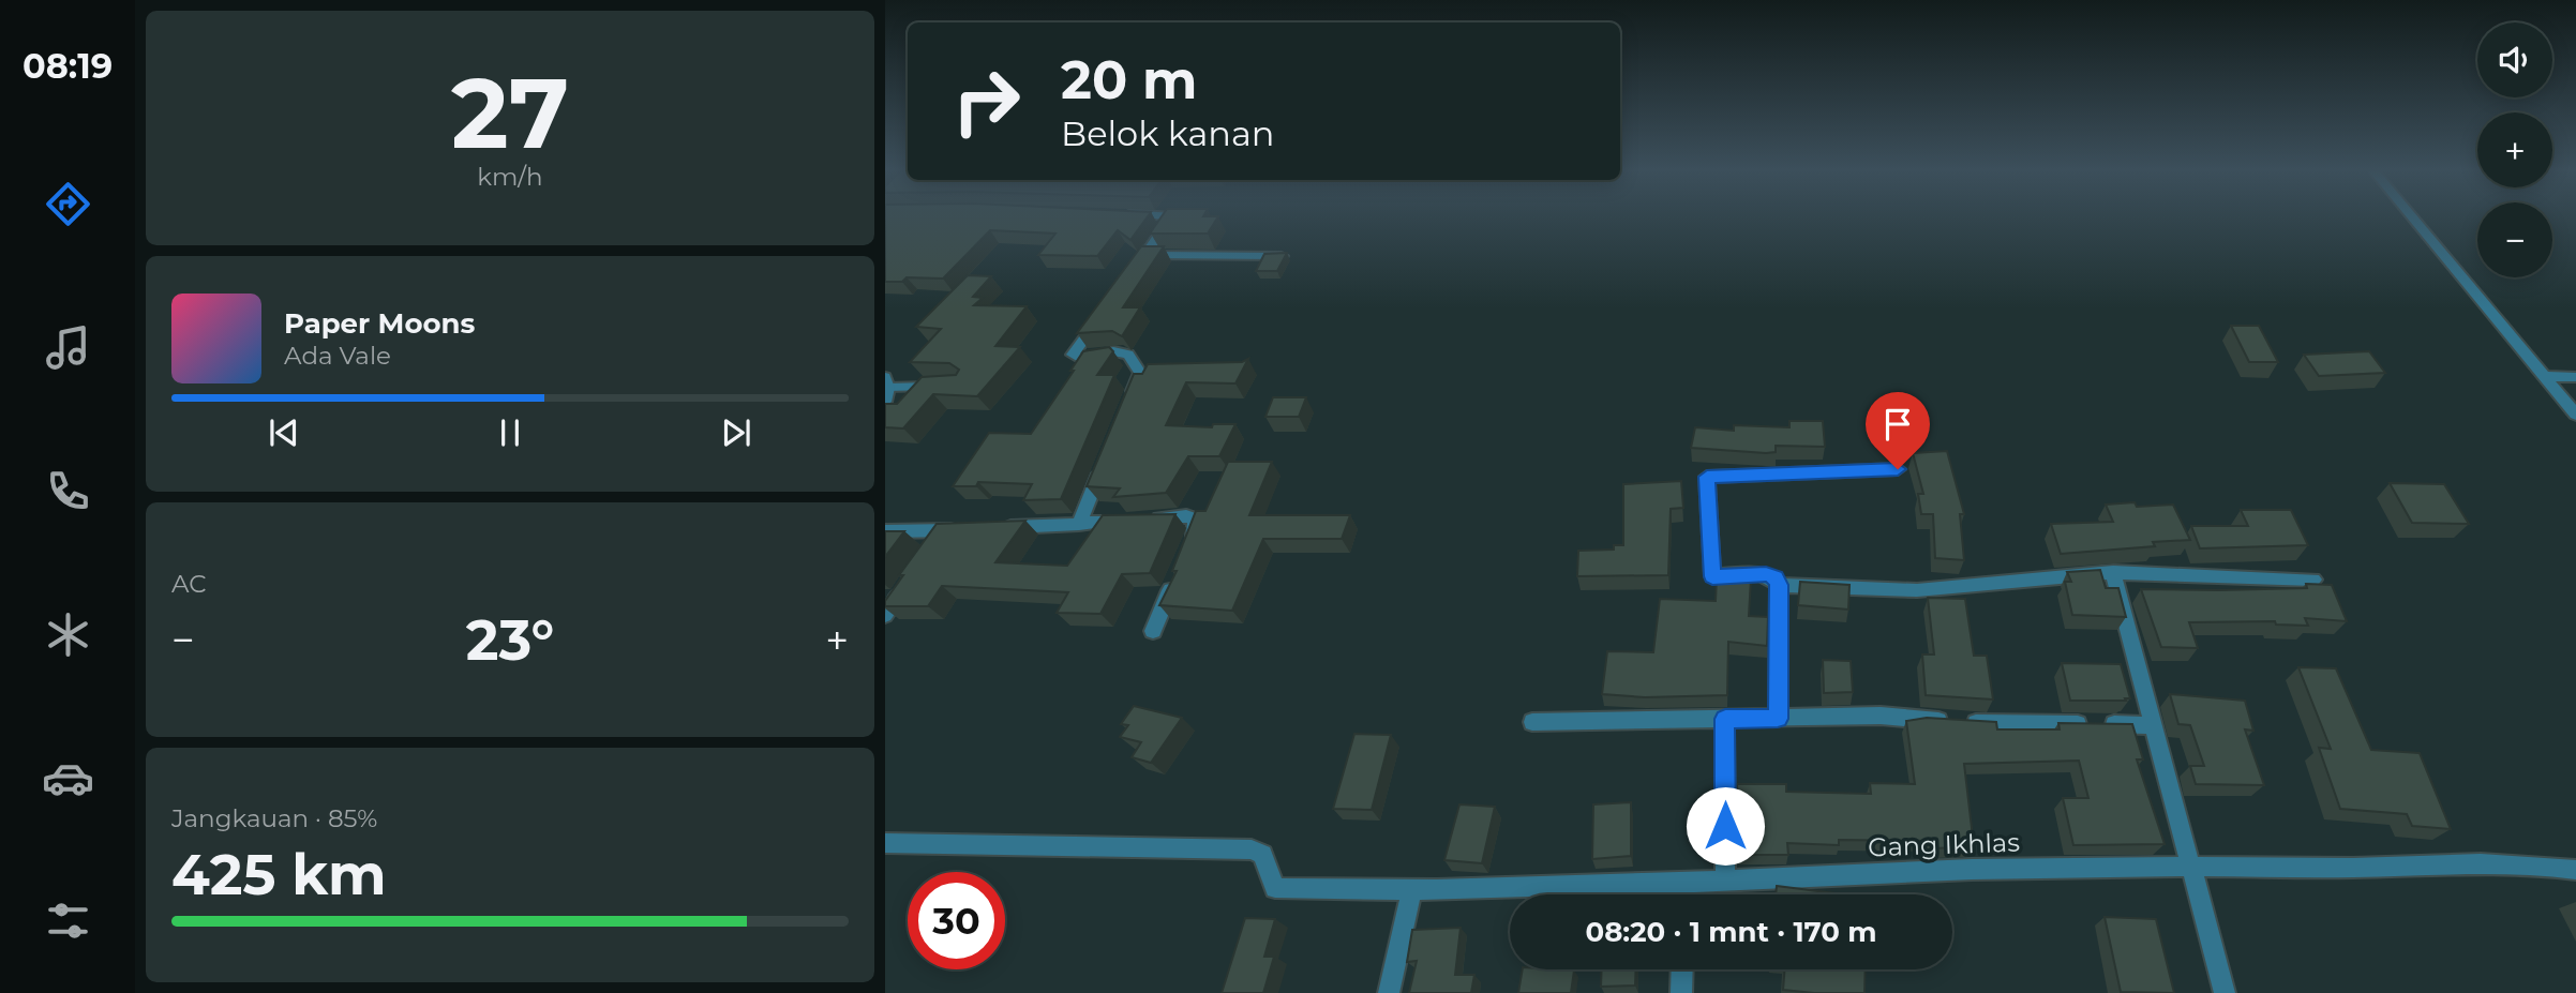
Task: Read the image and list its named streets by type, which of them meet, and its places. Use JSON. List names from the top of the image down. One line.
{"streets":{"street":["Gang Ikhlas"]},"page":{"tabs":"08:19","tile":[["27","km/h"],"AC",["Jangkauan · 85%","425 km"]],"map_buttons":["+","−"],"turn":["20 m","Belok kanan"],"song":["Paper Moons","Ada Vale"],"heat":["−","23°","+"],"limit":"30","trip":"08:20 · 1 mnt · 170 m"}}
